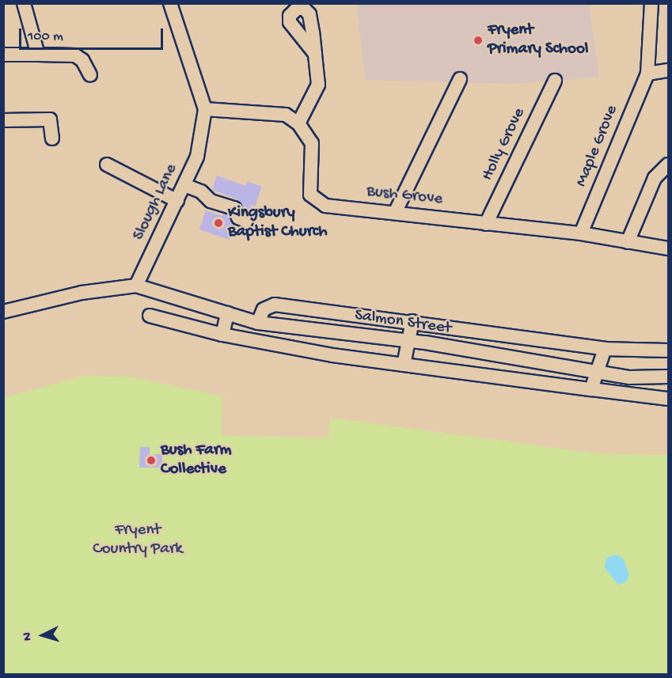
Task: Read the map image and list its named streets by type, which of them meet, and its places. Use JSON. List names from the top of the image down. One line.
{"streets":{"street":["Holly Grove","Maple Grove","Bush Grove","Slough Lane","Salmon Street"]},"crossings":[["Holly Grove","Bush Grove"],["Maple Grove","Bush Grove"],["Slough Lane","Salmon Street"]],"parks":["Fryent Country Park"],"places":["Fryent Primary School","Kingsbury Baptist Church","Bush Farm Collective"],"scale_bar":"100 m","north":"left"}
